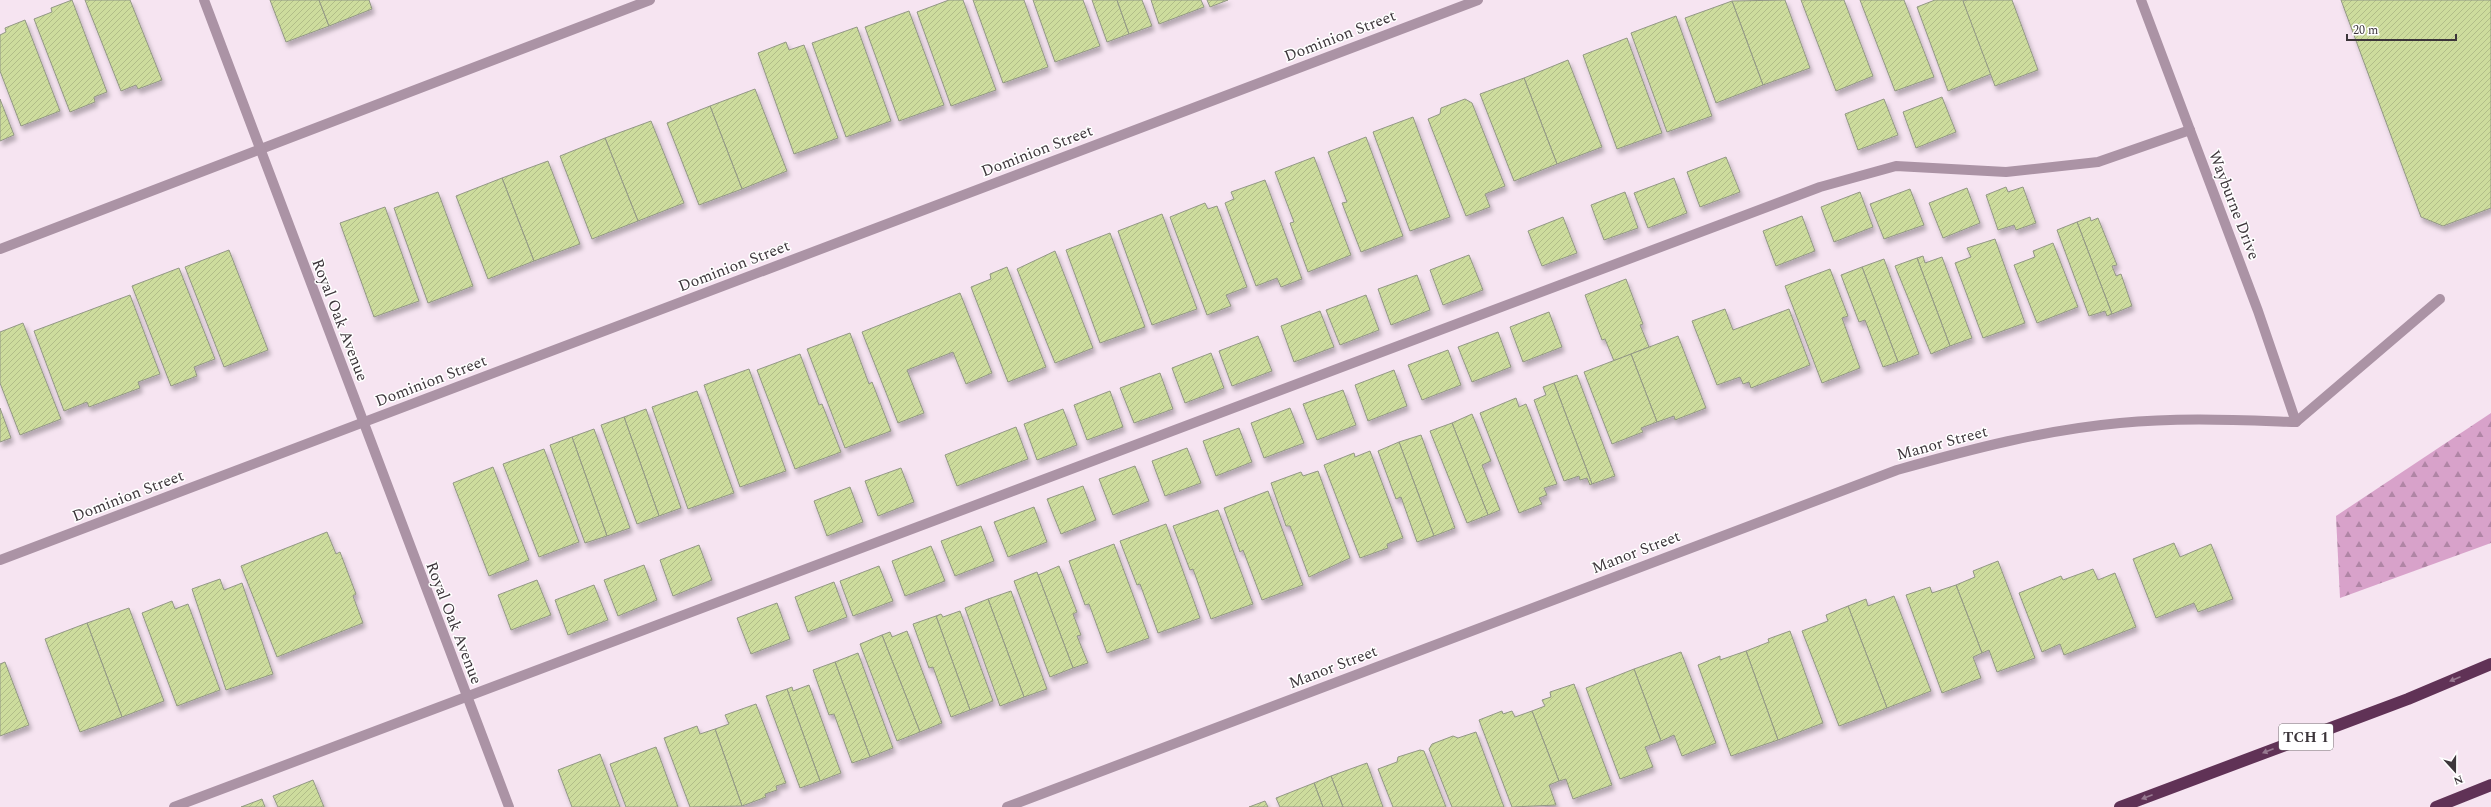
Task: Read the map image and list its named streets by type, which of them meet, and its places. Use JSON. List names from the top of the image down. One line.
{"streets":{"highway":["TCH 1"],"street":["Dominion Street","Wayburne Drive","Royal Oak Avenue","Manor Street"]},"crossings":[["Dominion Street","Royal Oak Avenue"],["Wayburne Drive","Manor Street"]],"scale_bar":"20 m","north":"bottom"}
